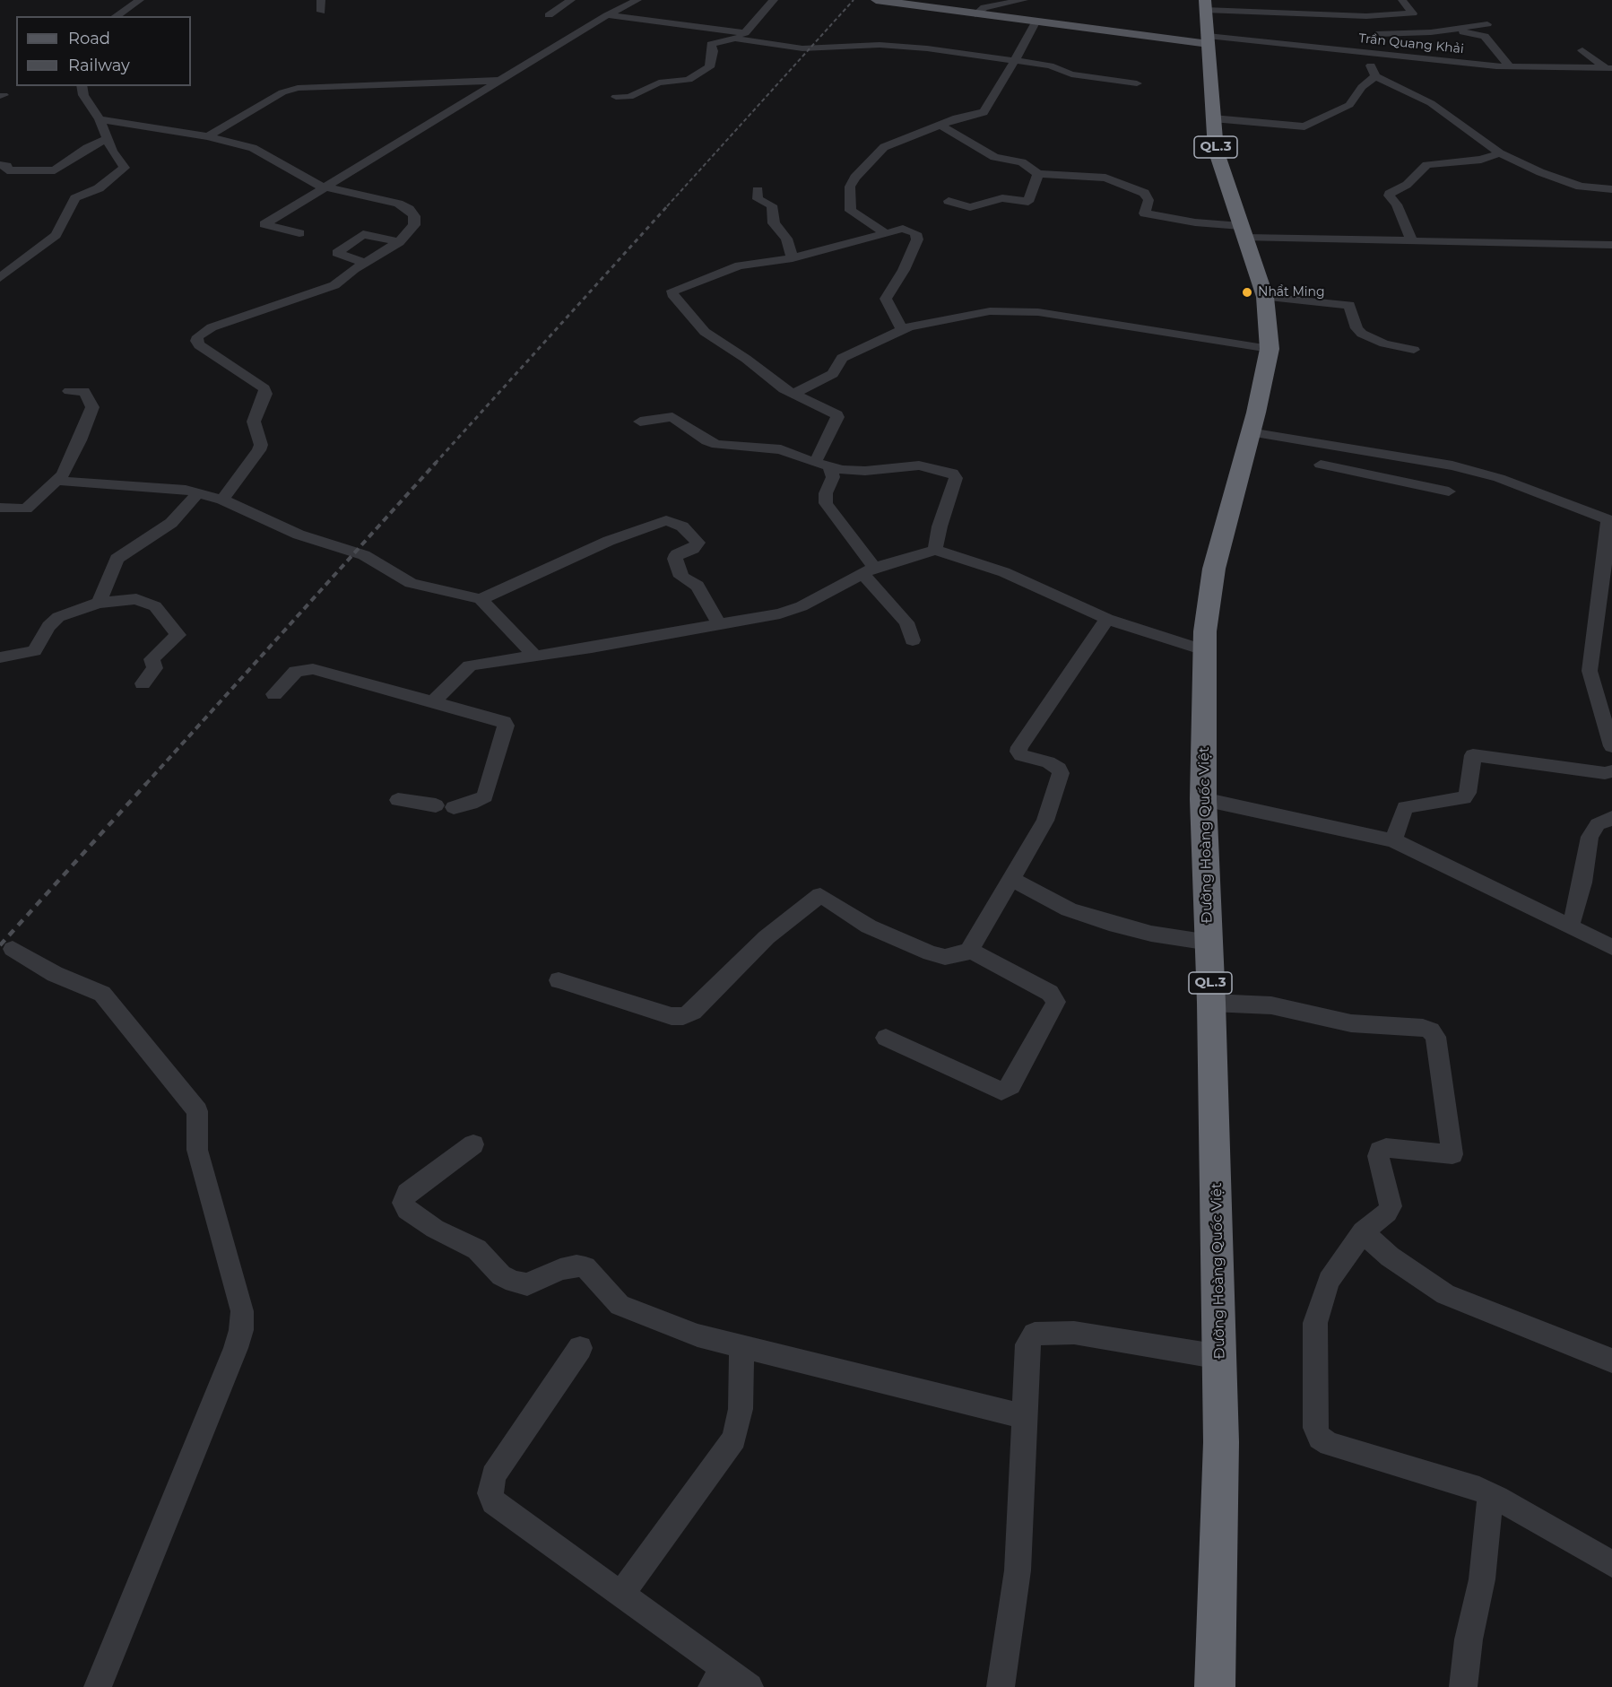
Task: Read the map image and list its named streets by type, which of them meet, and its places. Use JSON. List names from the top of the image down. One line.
{"streets":{"highway":["QL.3","Đường Hoàng Quốc Việt"],"street":["Trần Quang Khải"]},"crossings":[["Trần Quang Khải","Đường Hoàng Quốc Việt"]],"places":["Nhẩt Ming"],"legend":["Road","Railway"]}
